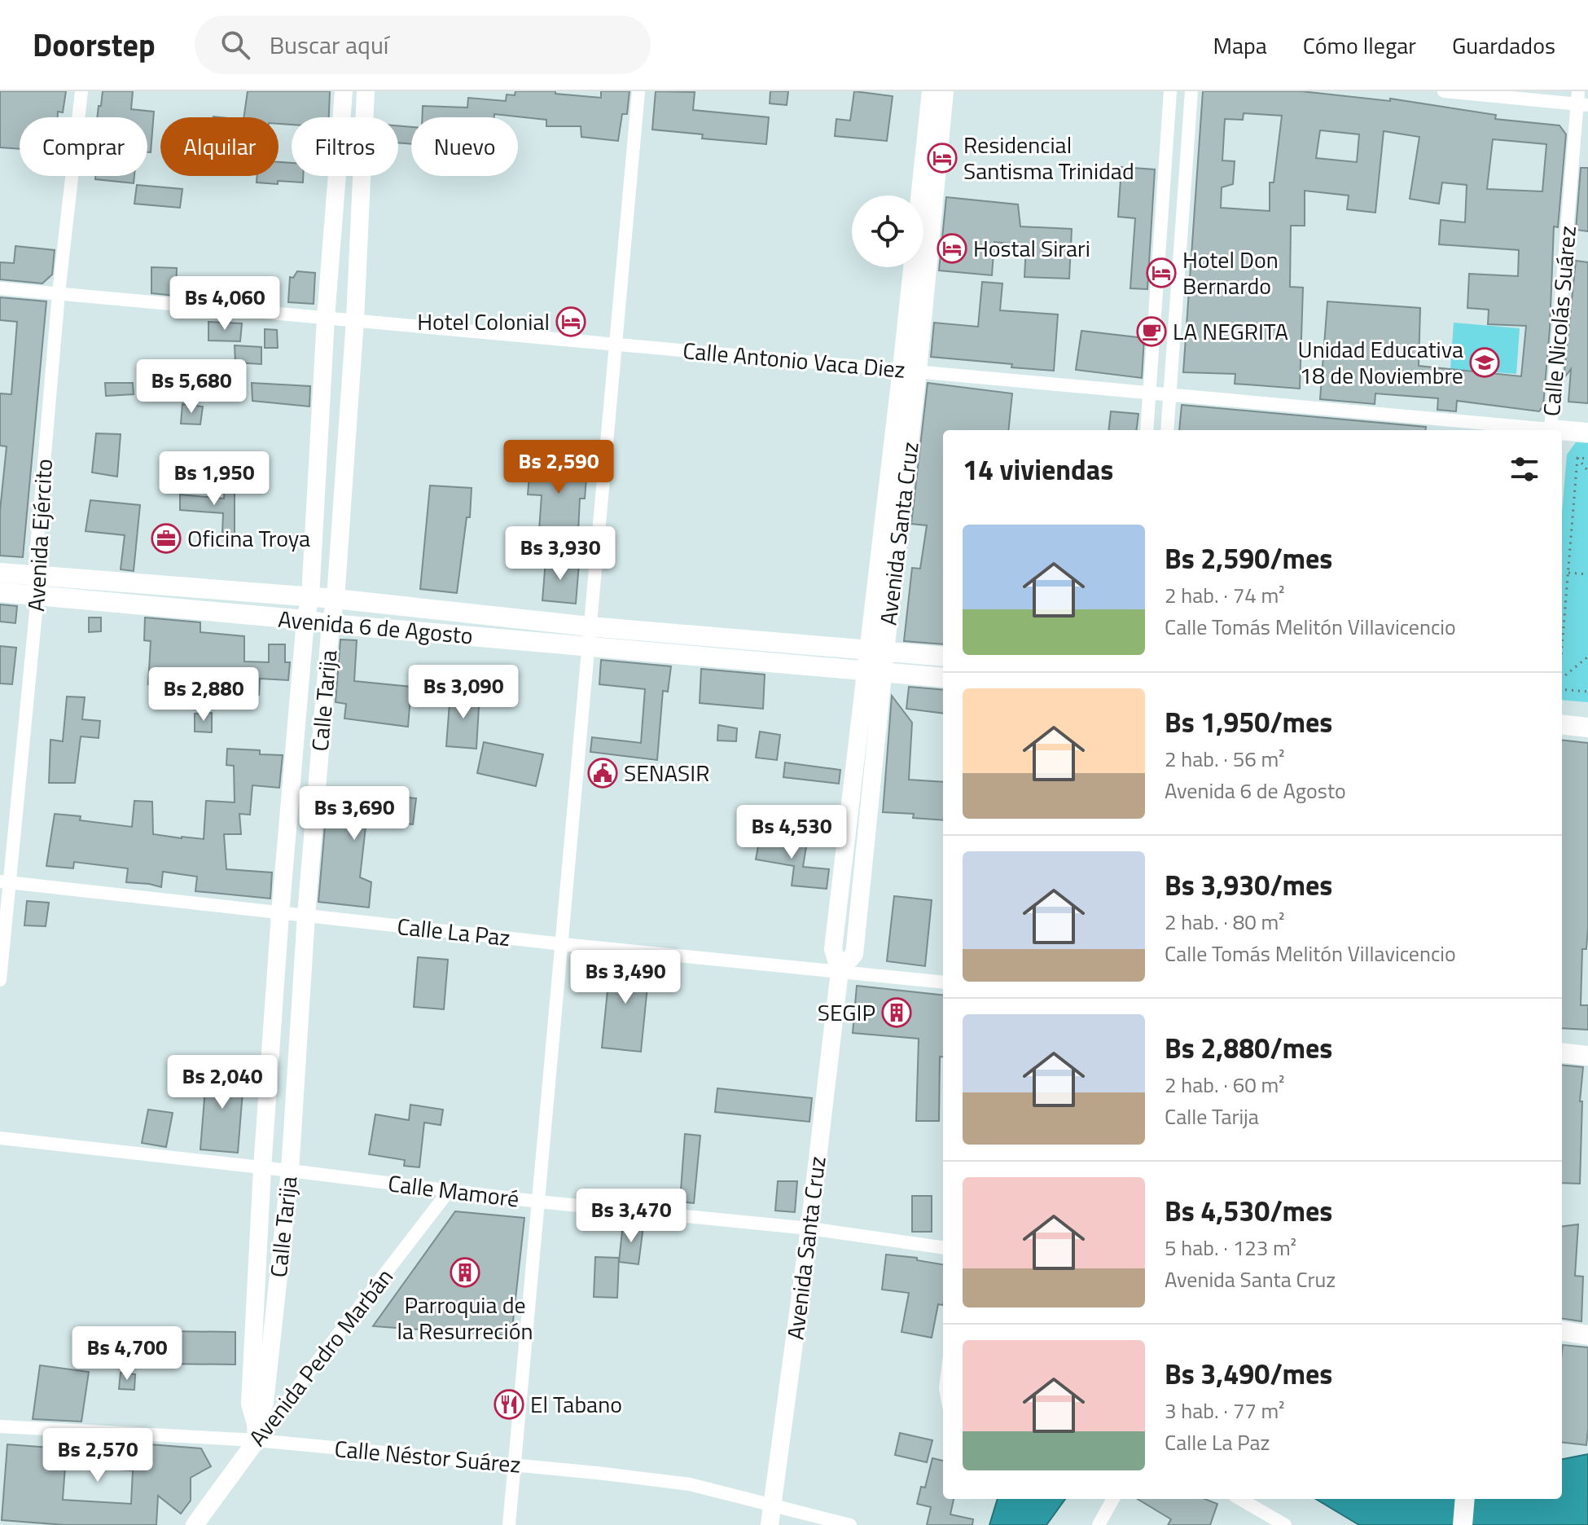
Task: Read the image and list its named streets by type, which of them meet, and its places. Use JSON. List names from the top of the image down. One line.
{"streets":{"main road":["Calle Antonio Vaca Diez","Avenida 6 de Agosto"],"street":["Calle Nicolás Suárez","Avenida Santa Cruz","Avenida Ejército","Calle Tarija","Calle La Paz","Calle Mamoré","Avenida Pedro Marbán","Calle Néstor Suárez"]},"crossings":[["Calle Antonio Vaca Diez","Avenida Santa Cruz"],["Calle Antonio Vaca Diez","Avenida Ejército"],["Calle Antonio Vaca Diez","Calle Tarija"],["Avenida Santa Cruz","Avenida 6 de Agosto"],["Avenida Santa Cruz","Calle La Paz"],["Avenida Santa Cruz","Calle Mamoré"],["Avenida Santa Cruz","Calle Néstor Suárez"],["Avenida Ejército","Avenida 6 de Agosto"],["Avenida Ejército","Calle La Paz"],["Avenida 6 de Agosto","Calle Tarija"],["Calle Tarija","Calle La Paz"],["Calle Tarija","Calle Mamoré"],["Calle Tarija","Avenida Pedro Marbán"],["Calle Tarija","Calle Néstor Suárez"],["Calle Mamoré","Avenida Pedro Marbán"],["Avenida Pedro Marbán","Calle Néstor Suárez"]],"places":{"hotel":["Residencial Santisma Trinidad","Hostal Sirari","Hotel Don Bernardo","Hotel Colonial"],"cafe":["LA NEGRITA"],"school or university":["Unidad Educativa 18 de Noviembre"],"office":["Oficina Troya"],"public building":["SENASIR"],"building":["SEGIP","Parroquia de la Resurreción"],"restaurant":["El Tabano"]},"page":{"header":"Doorstep","search":"Buscar aquí","nav":["Mapa","Cómo llegar","Guardados"],"chip":["Comprar","Alquilar","Filtros","Nuevo"],"price":["Bs 4,060","Bs 5,680","Bs 2,590","Bs 1,950","Bs 3,930","Bs 3,090","Bs 2,880","Bs 3,690","Bs 4,530","Bs 3,490","Bs 2,040","Bs 3,470","Bs 4,700","Bs 2,570"],"heading":"14 viviendas","list":[{"name":"Bs 2,590/mes","note":"2 hab. · 74 m² · Calle Tomás Melitón Villavicencio"},{"name":"Bs 1,950/mes","note":"2 hab. · 56 m² · Avenida 6 de Agosto"},{"name":"Bs 3,930/mes","note":"2 hab. · 80 m² · Calle Tomás Melitón Villavicencio"},{"name":"Bs 2,880/mes","note":"2 hab. · 60 m² · Calle Tarija"},{"name":"Bs 4,530/mes","note":"5 hab. · 123 m² · Avenida Santa Cruz"},{"name":"Bs 3,490/mes","note":"3 hab. · 77 m² · Calle La Paz"}]}}
